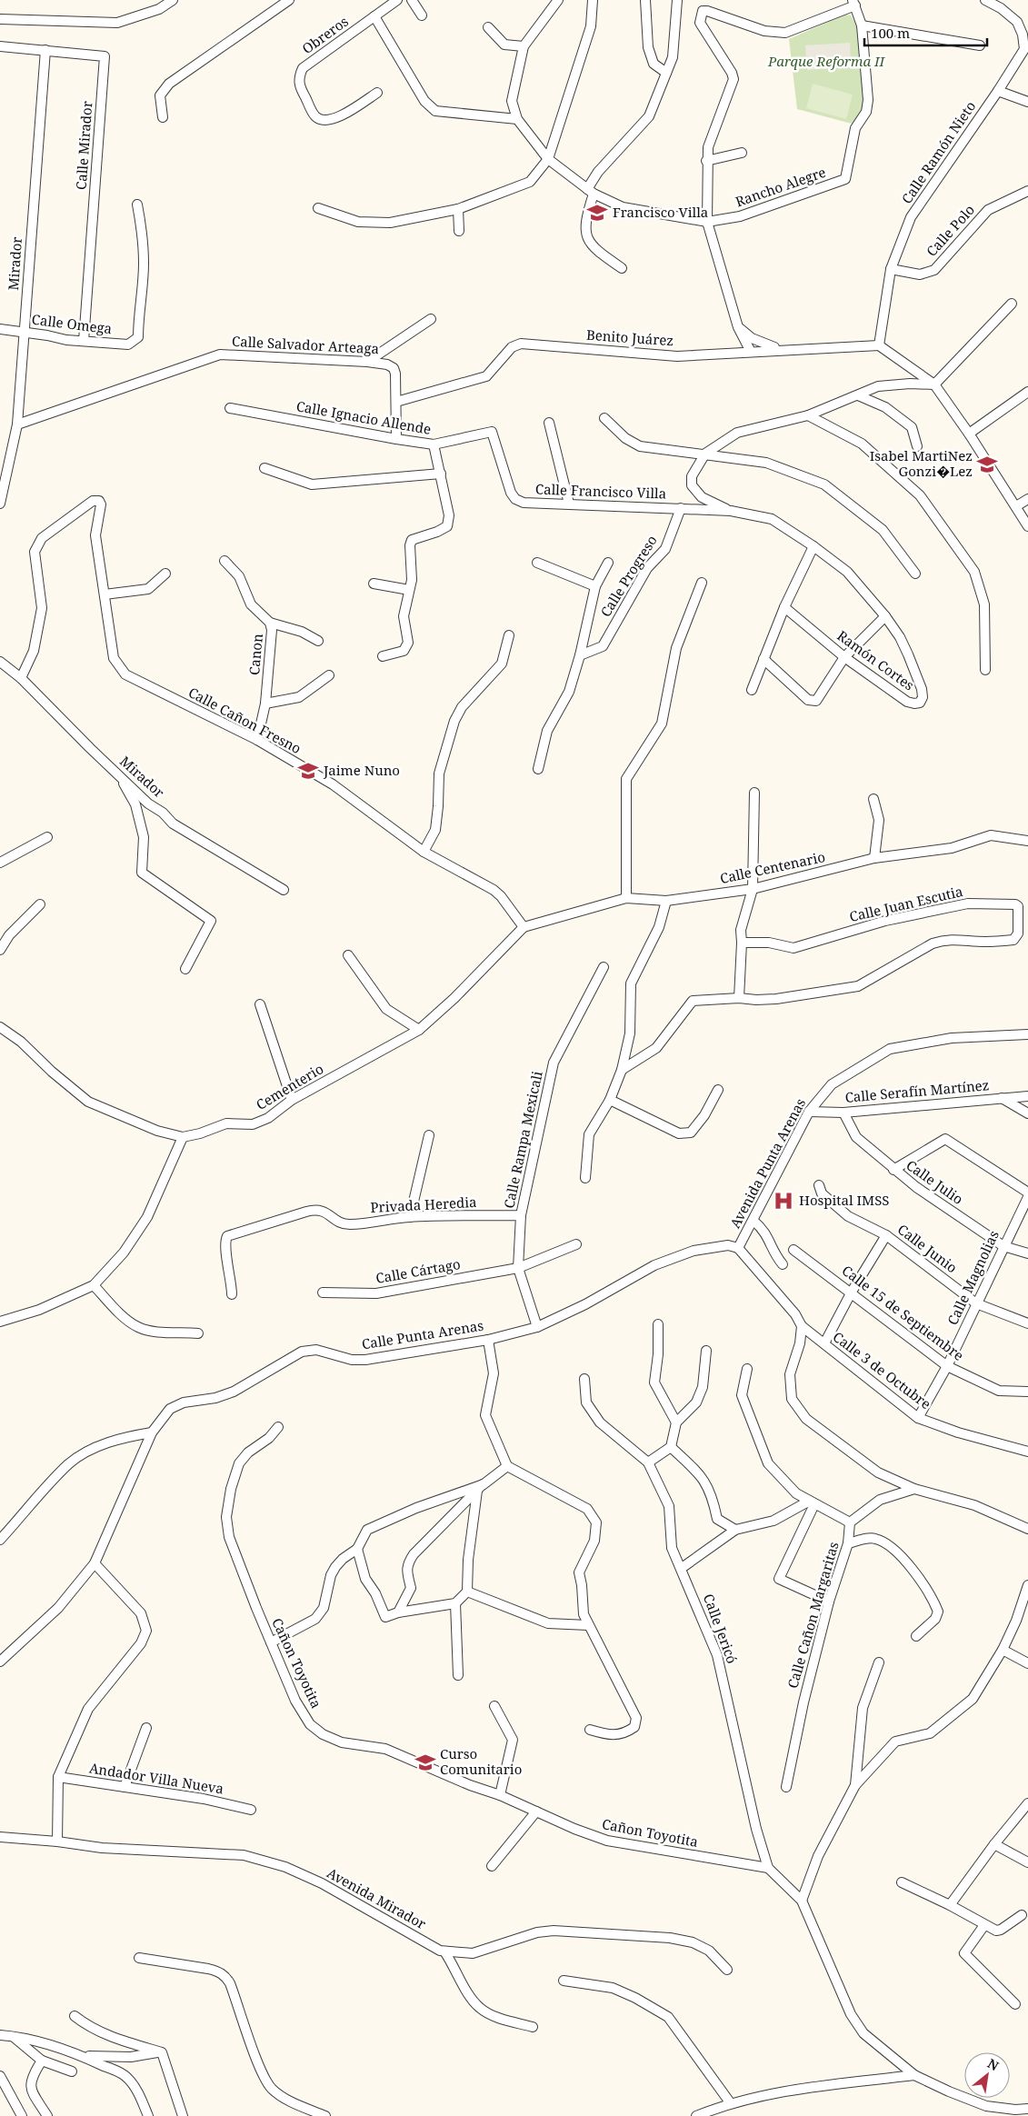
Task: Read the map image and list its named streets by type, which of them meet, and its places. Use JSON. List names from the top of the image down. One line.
{"streets":{"street":["Obreros","Calle Mirador","Calle Ramón Nieto","Rancho Alegre","Calle Polo","Mirador","Calle Omega","Benito Juárez","Calle Salvador Arteaga","Calle Ignacio Allende","Calle Francisco Villa","Calle Progreso","Canon","Ramón Cortes","Calle Cañon Fresno","Calle Centenario","Calle Juan Escutia","Cementerio","Calle Serafín Martínez","Calle Rampa Mexicali","Avenida Punta Arenas","Calle Julio","Privada Heredia","Calle Junio","Calle Cártago","Calle Magnolias","Calle 15 de Septiembre","Calle Punta Arenas","Calle 3 de Octubre","Calle Cañon Margaritas","Calle Jericó","Cañon Toyotita","Andador Villa Nueva","Avenida Mirador"]},"crossings":[["Calle Mirador","Mirador"],["Calle Mirador","Calle Omega"],["Calle Ramón Nieto","Calle Polo"],["Calle Ramón Nieto","Benito Juárez"],["Mirador","Calle Omega"],["Mirador","Calle Salvador Arteaga"],["Mirador","Calle Cañon Fresno"],["Benito Juárez","Calle Salvador Arteaga"],["Calle Salvador Arteaga","Calle Ignacio Allende"],["Calle Ignacio Allende","Calle Francisco Villa"],["Calle Francisco Villa","Calle Progreso"],["Calle Francisco Villa","Ramón Cortes"],["Canon","Calle Cañon Fresno"],["Calle Cañon Fresno","Calle Centenario"],["Calle Cañon Fresno","Cementerio"],["Calle Centenario","Cementerio"],["Calle Serafín Martínez","Avenida Punta Arenas"],["Calle Serafín Martínez","Calle Julio"],["Calle Rampa Mexicali","Privada Heredia"],["Calle Rampa Mexicali","Calle Cártago"],["Calle Rampa Mexicali","Calle Punta Arenas"],["Avenida Punta Arenas","Calle Punta Arenas"],["Calle Julio","Calle Magnolias"],["Calle Junio","Calle Magnolias"],["Calle Magnolias","Calle 15 de Septiembre"],["Calle Magnolias","Calle 3 de Octubre"],["Calle Jericó","Cañon Toyotita"]],"parks":["Parque Reforma II"],"places":{"school or university":["Francisco Villa","Isabel MartiNez Gonzi�Lez","Jaime Nuno","Curso Comunitario"],"hospital":["Hospital IMSS"]},"scale_bar":"100 m","north":"top right"}
